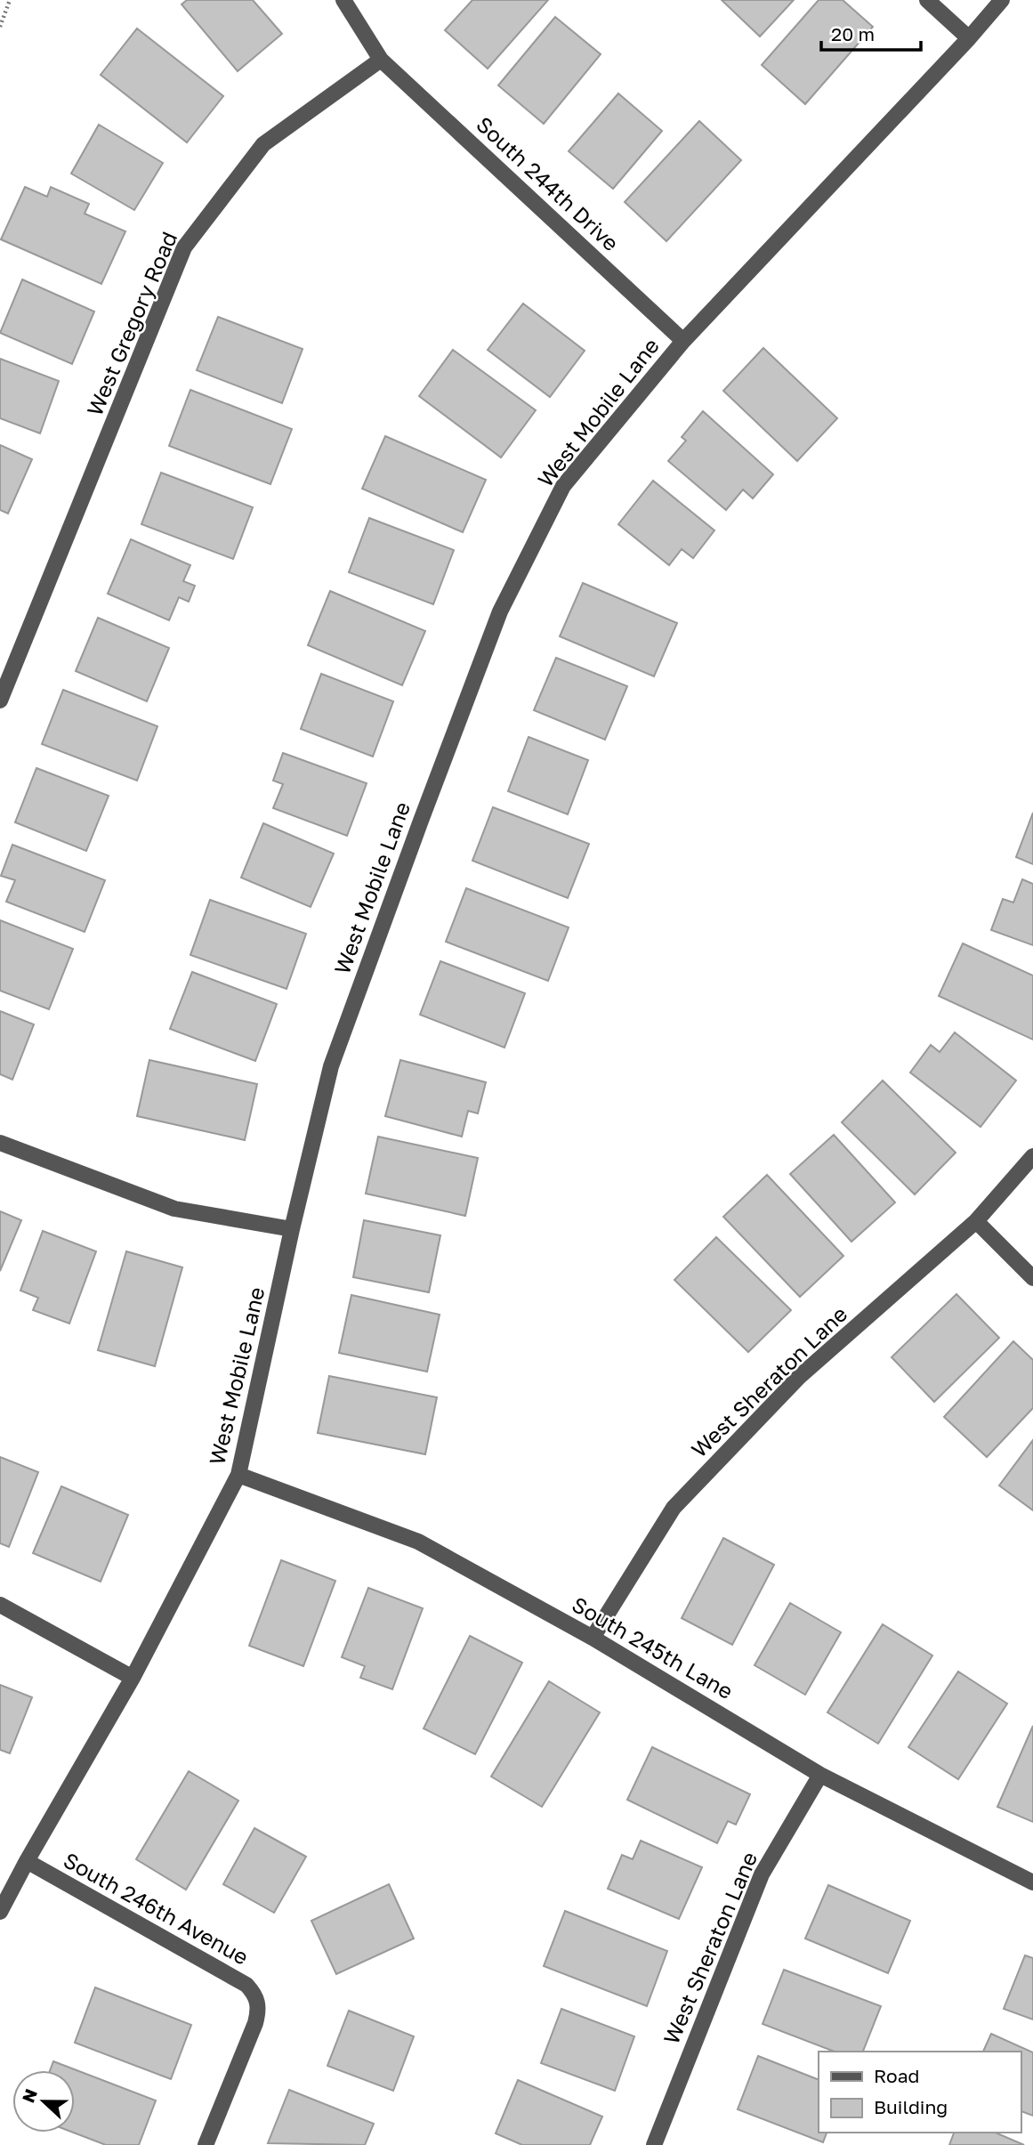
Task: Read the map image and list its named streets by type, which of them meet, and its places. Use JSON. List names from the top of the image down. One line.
{"streets":{"street":["South 244th Drive","West Gregory Road","West Mobile Lane","West Sheraton Lane","South 245th Lane","South 246th Avenue"]},"crossings":[["South 244th Drive","West Gregory Road"],["South 244th Drive","West Mobile Lane"],["West Mobile Lane","South 245th Lane"],["West Mobile Lane","South 246th Avenue"],["West Sheraton Lane","South 245th Lane"]],"legend":["Road","Building"],"scale_bar":"20 m","north":"left"}
